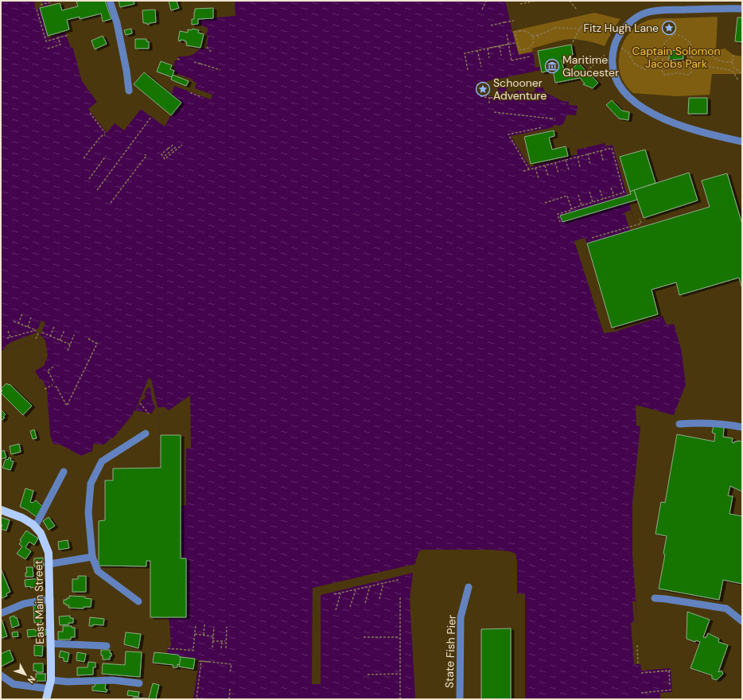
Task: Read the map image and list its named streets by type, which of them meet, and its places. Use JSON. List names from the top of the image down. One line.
{"streets":{"main road":["East Main Street"],"street":["State Fish Pier"]},"parks":["Captain Solomon Jacobs Park"],"places":{"place":["Fitz Hugh Lane","Schooner Adventure"],"museum":["Maritime Gloucester"]},"north":"bottom right"}
